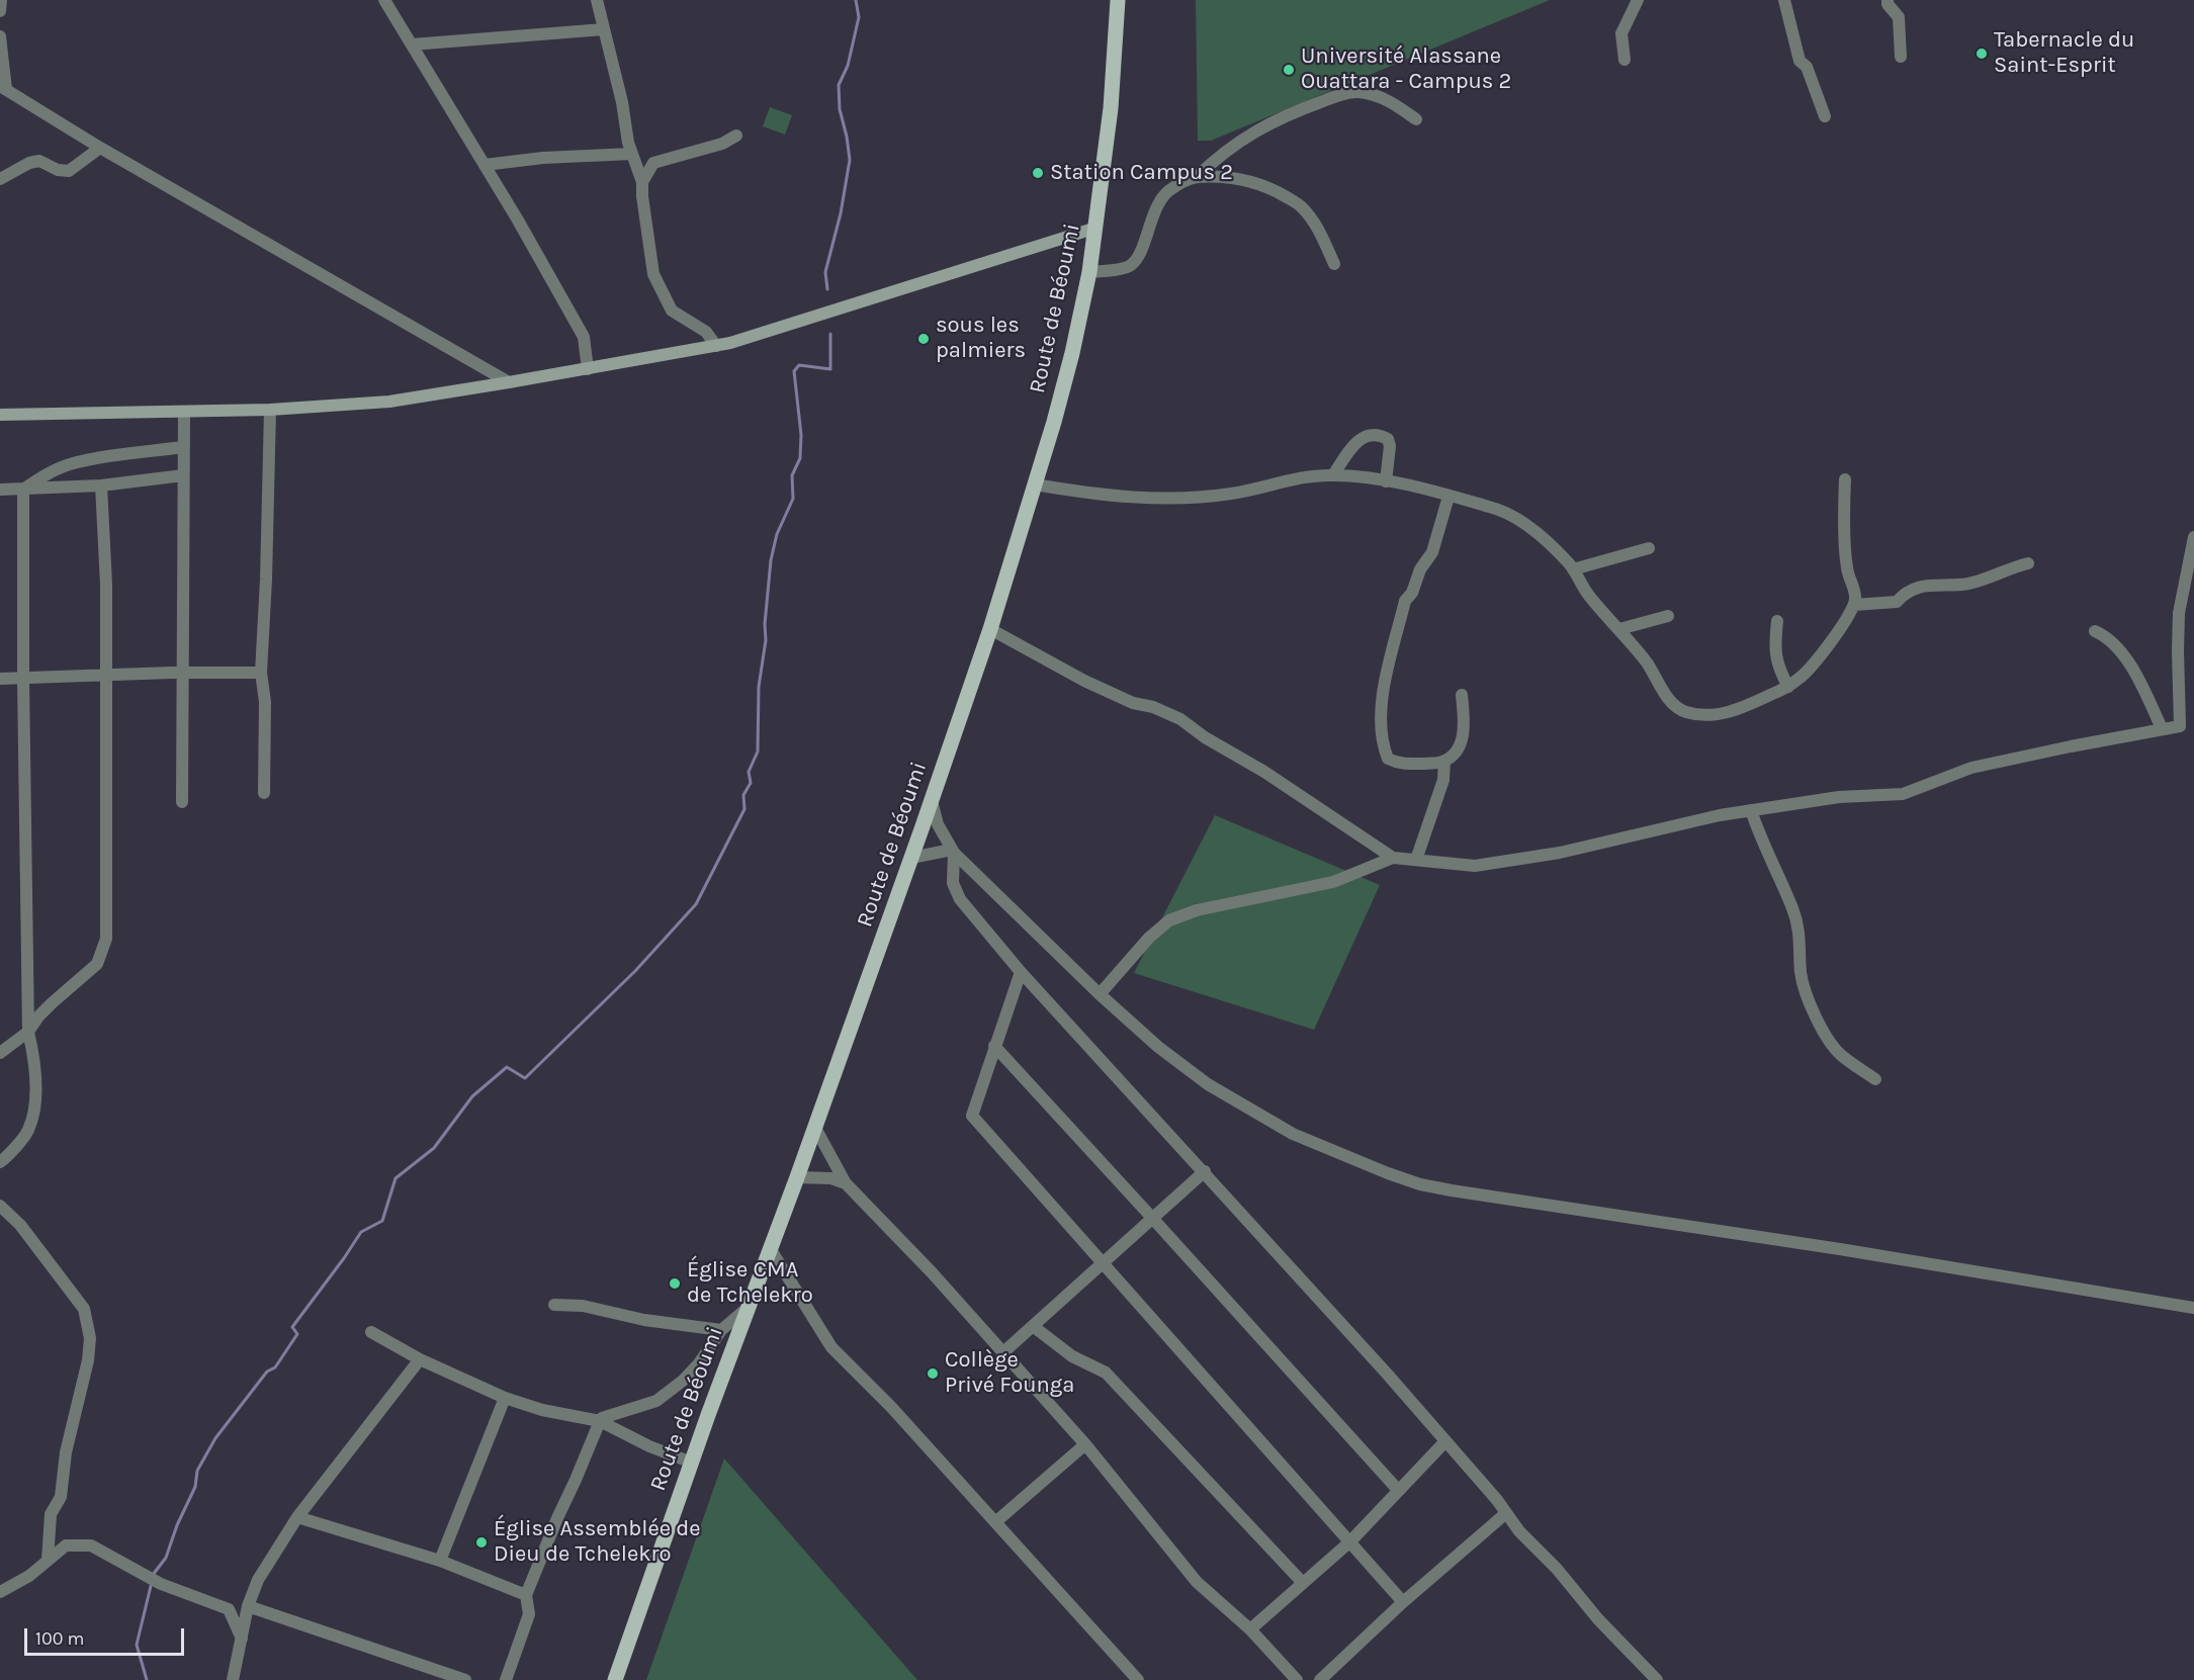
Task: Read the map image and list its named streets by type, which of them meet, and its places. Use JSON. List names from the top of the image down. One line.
{"streets":{"main road":["Route de Béoumi"]},"places":["Tabernacle du Saint-Esprit","Université Alassane Ouattara - Campus 2","Station Campus 2","sous les palmiers","Église CMA de Tchelekro","Collège Privé Founga","Église Assemblée de Dieu de Tchelekro"],"scale_bar":"100 m"}
